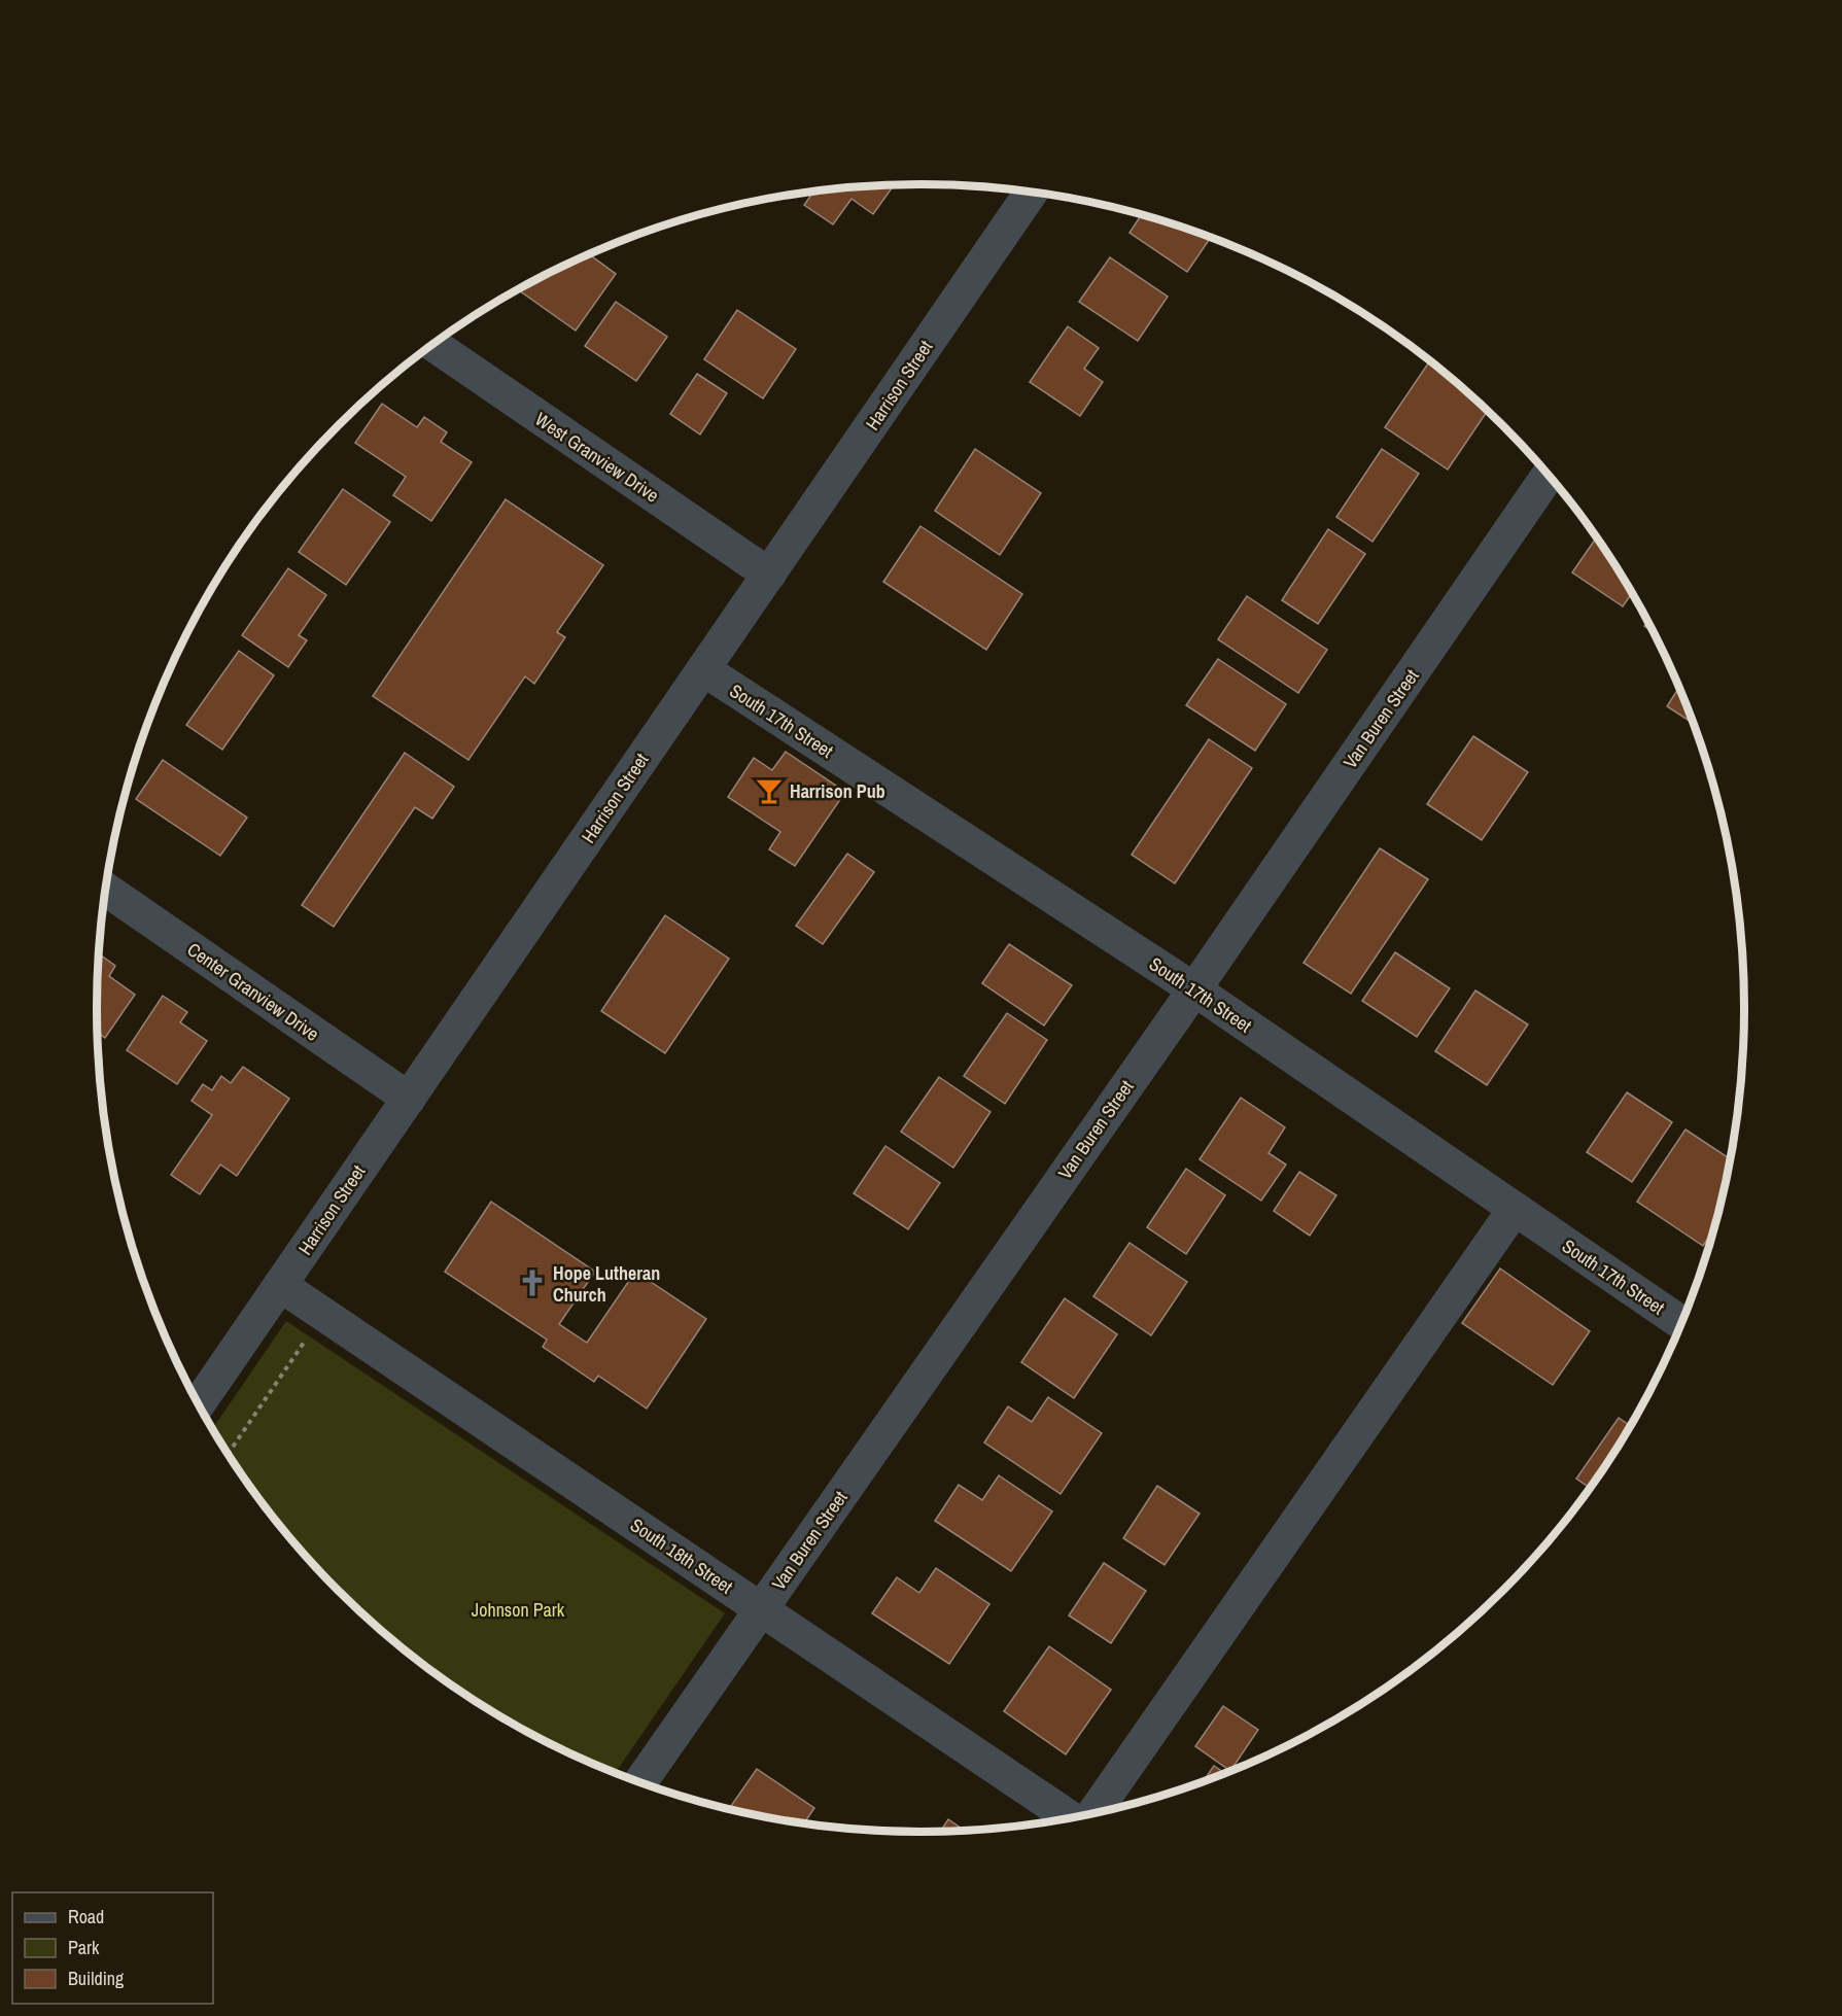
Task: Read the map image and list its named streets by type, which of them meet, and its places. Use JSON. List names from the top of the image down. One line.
{"streets":{"street":["Harrison Street","West Granview Drive","Van Buren Street","South 17th Street","Center Granview Drive","South 18th Street"]},"crossings":[["Harrison Street","West Granview Drive"],["Harrison Street","South 17th Street"],["Harrison Street","Center Granview Drive"],["Harrison Street","South 18th Street"],["Van Buren Street","South 17th Street"],["Van Buren Street","South 18th Street"]],"parks":["Johnson Park"],"places":{"bar":["Harrison Pub"],"church":["Hope Lutheran Church"]},"legend":["Road","Park","Building"]}
